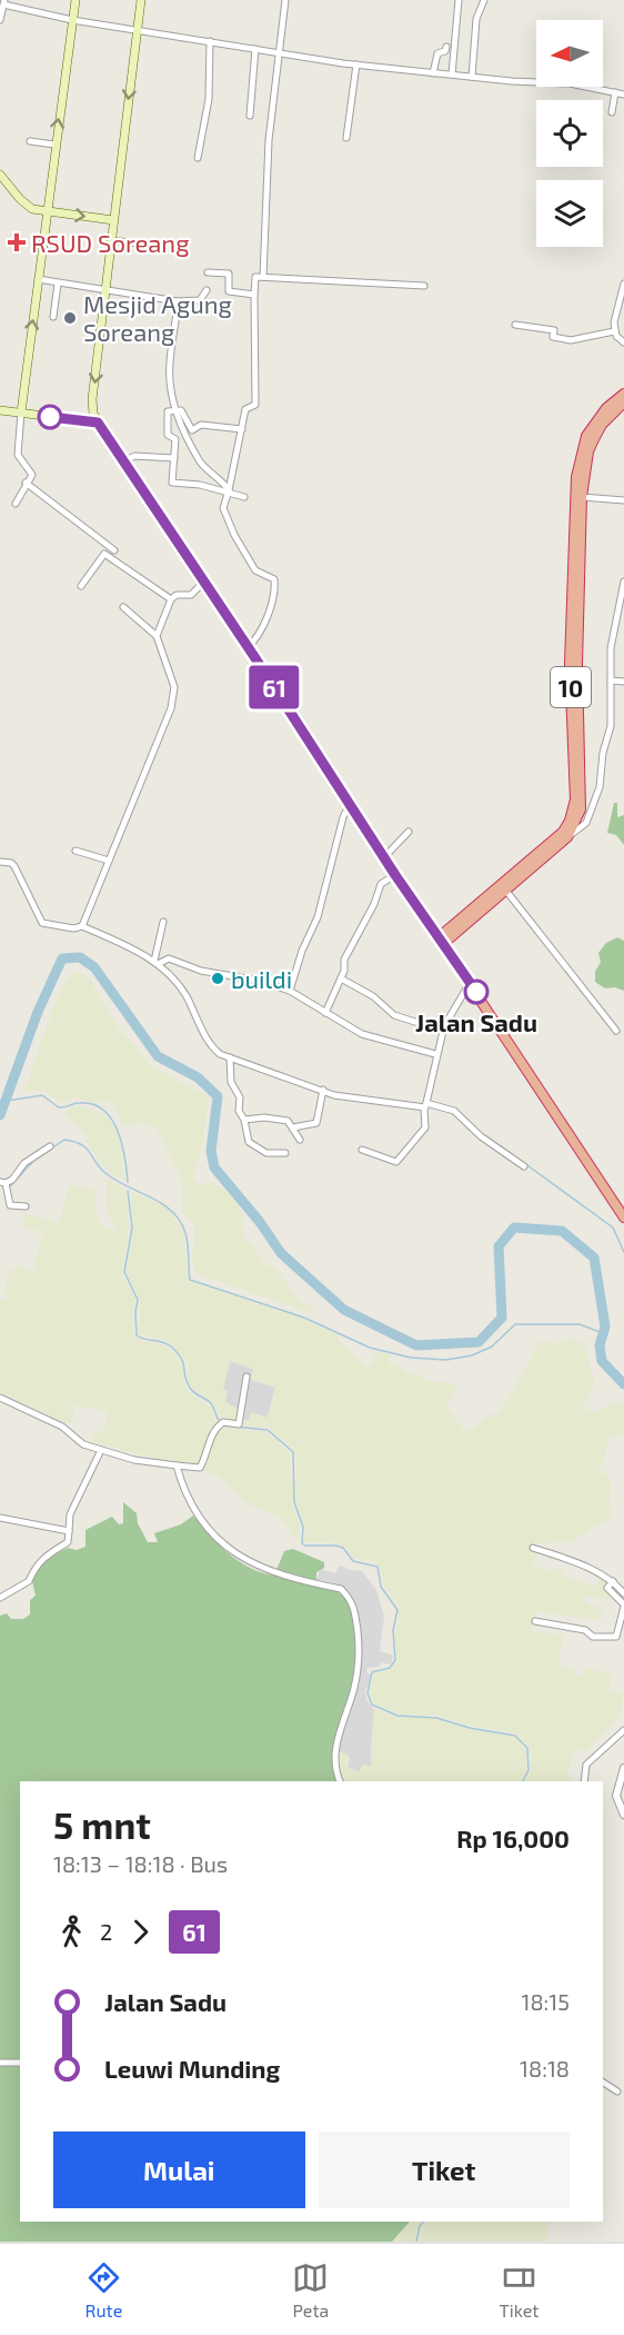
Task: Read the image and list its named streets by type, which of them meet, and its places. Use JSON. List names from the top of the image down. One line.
{"streets":{"highway":["10"]},"places":{"health":["RSUD Soreang"],"other":["Mesjid Agung Soreang","buildi","Jalan Sadu"]},"lines":["bus line 61"],"north":"left","page":{"on_map":"61","heading":["5 mnt","18:13 – 18:18 · Bus","Rp 16,000"],"legs":["2","61"],"list":[{"name":"Jalan Sadu","value":"18:15"},{"name":"Leuwi Munding","value":"18:18"}],"buttons":["Mulai","Tiket"],"tabs":["Rute","Peta","Tiket"]}}
